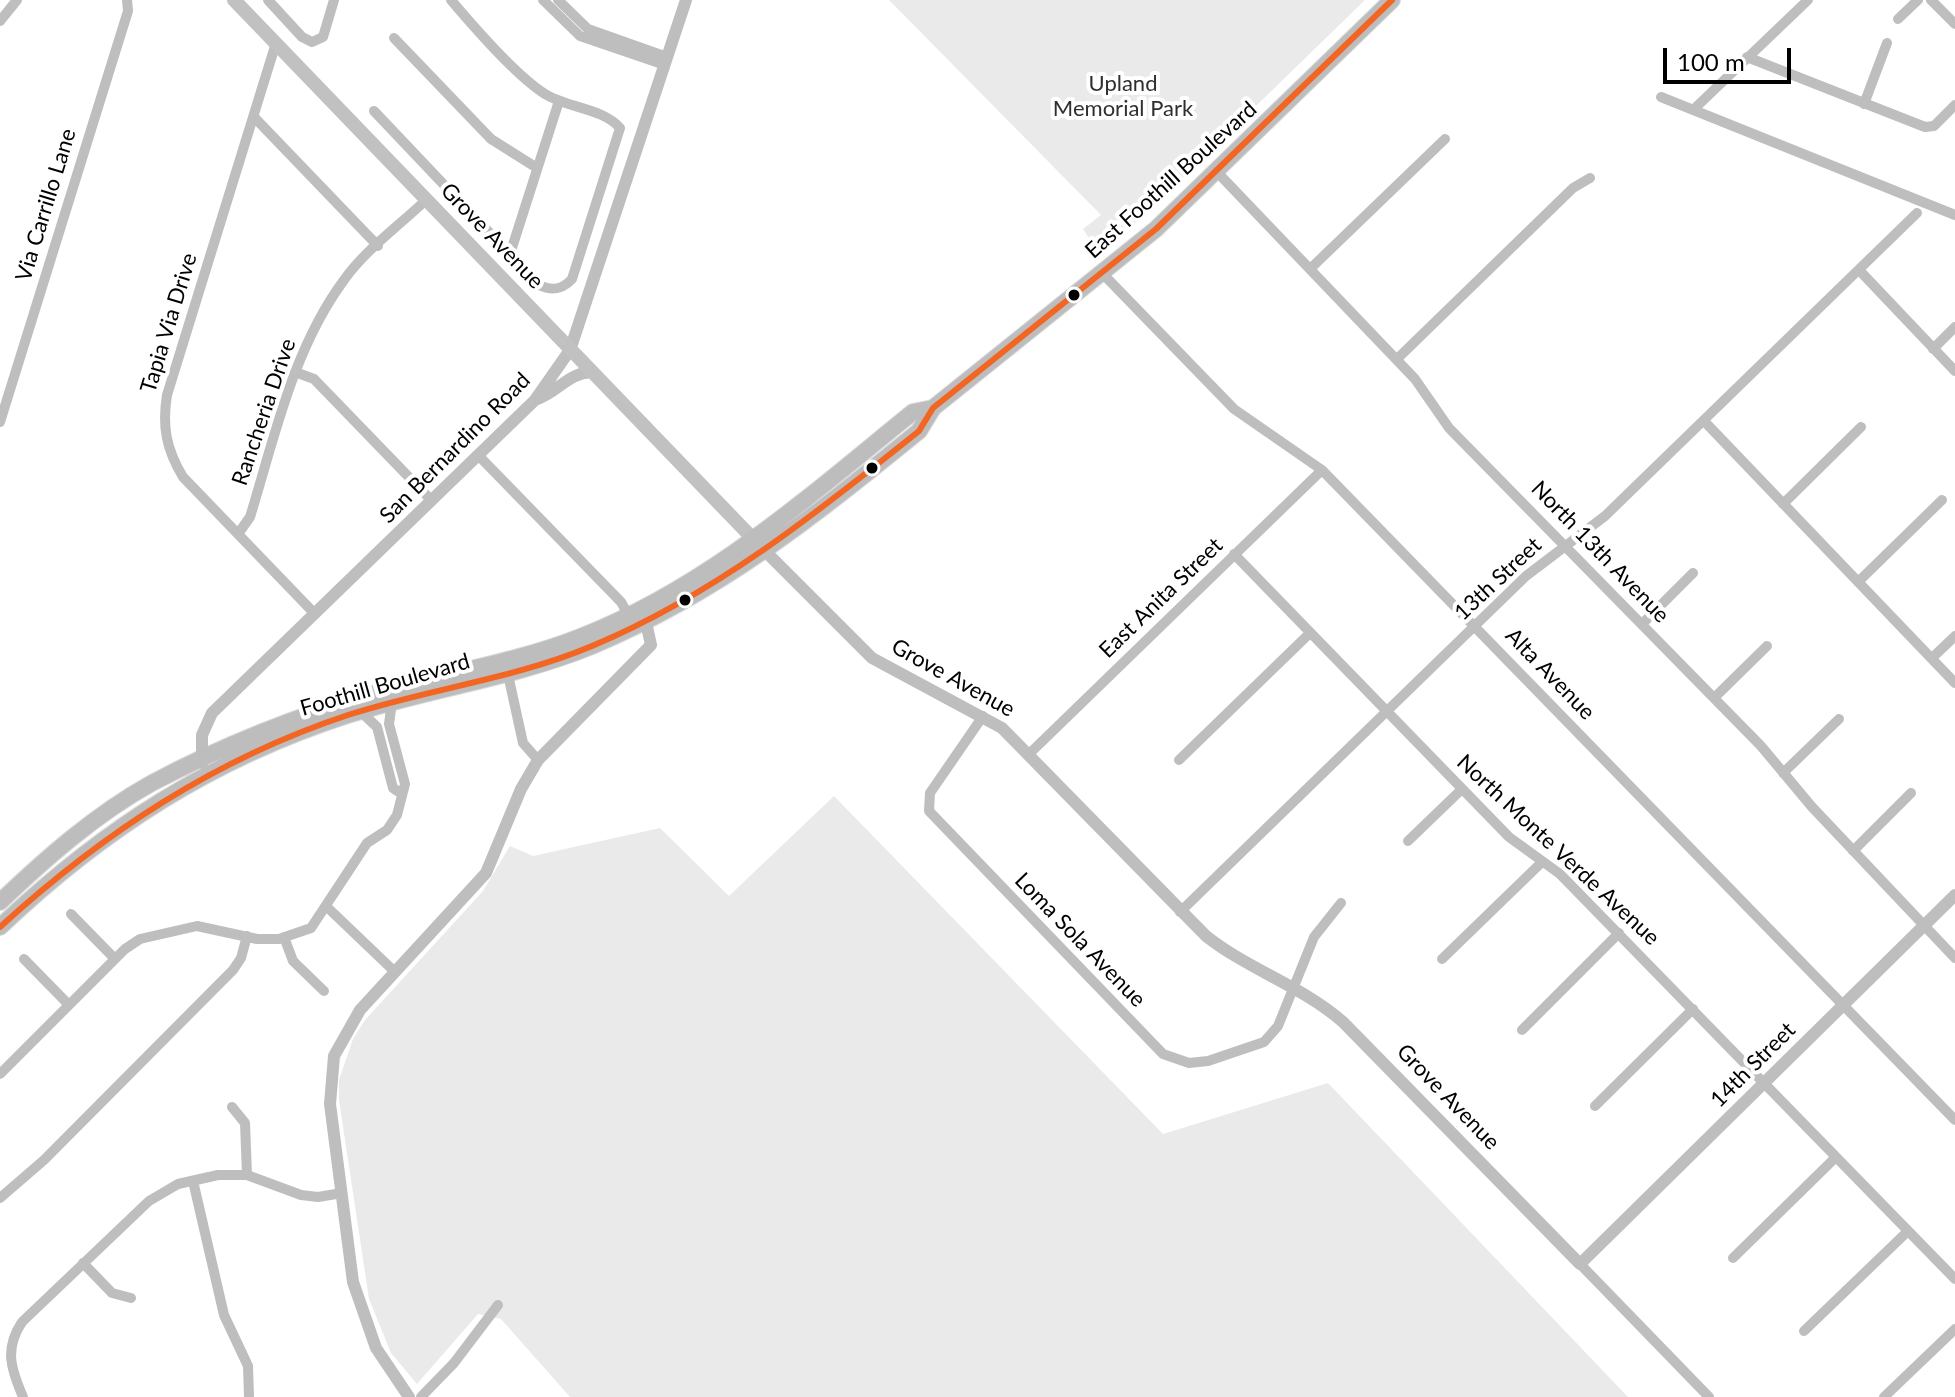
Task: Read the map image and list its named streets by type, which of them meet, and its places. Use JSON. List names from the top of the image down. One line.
{"streets":{"main road":["East Foothill Boulevard","Grove Avenue","Foothill Boulevard"],"street":["Via Carrillo Lane","Tapia Via Drive","Rancheria Drive","San Bernardino Road","North 13th Avenue","13th Street","East Anita Street","Alta Avenue","North Monte Verde Avenue","Loma Sola Avenue","14th Street"]},"crossings":[["East Foothill Boulevard","Grove Avenue"],["East Foothill Boulevard","North 13th Avenue"],["East Foothill Boulevard","Alta Avenue"],["East Foothill Boulevard","Foothill Boulevard"],["Grove Avenue","Tapia Via Drive"],["Grove Avenue","Rancheria Drive"],["Grove Avenue","San Bernardino Road"],["Grove Avenue","13th Street"],["Grove Avenue","East Anita Street"],["Grove Avenue","Foothill Boulevard"],["Grove Avenue","Loma Sola Avenue"],["Grove Avenue","14th Street"],["Tapia Via Drive","Rancheria Drive"],["Tapia Via Drive","San Bernardino Road"],["San Bernardino Road","Foothill Boulevard"],["North 13th Avenue","13th Street"],["North 13th Avenue","14th Street"],["13th Street","Alta Avenue"],["13th Street","North Monte Verde Avenue"],["East Anita Street","Alta Avenue"],["East Anita Street","North Monte Verde Avenue"],["Alta Avenue","14th Street"],["North Monte Verde Avenue","14th Street"]],"parks":["Upland Memorial Park"],"scale_bar":"100 m"}
